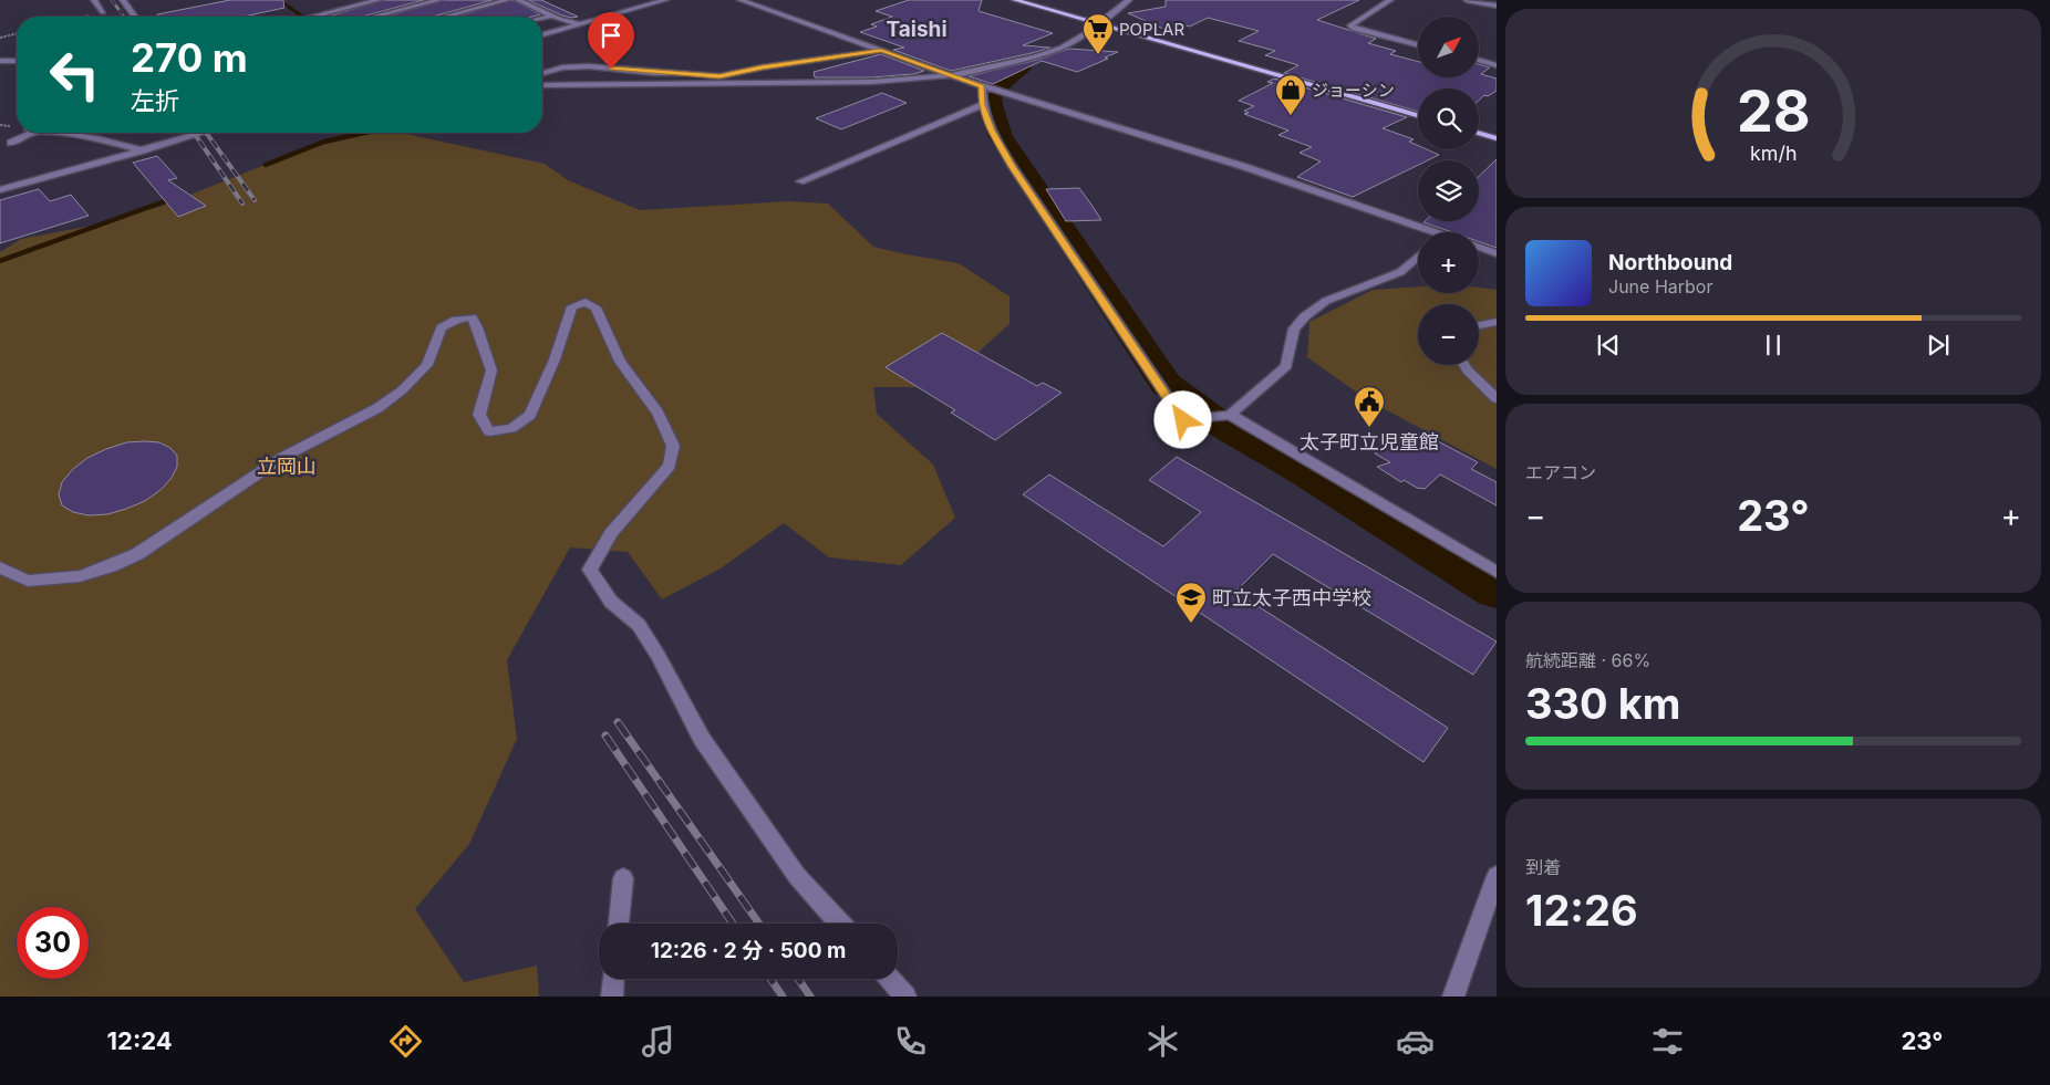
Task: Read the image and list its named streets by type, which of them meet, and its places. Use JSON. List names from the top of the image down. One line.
{"districts":["Taishi"],"parks":["立岡山"],"places":{"supermarket":["POPLAR"],"shop":["ジョーシン"],"public building":["太子町立児童館"],"school or university":["町立太子西中学校"]},"north":"top right","page":{"map_buttons":["+","−"],"turn":["270 m","左折"],"song":["Northbound","June Harbor"],"tile":["エアコン",["航続距離 · 66%","330 km"],["到着","12:26"]],"heat":["−","23°","+"],"limit":"30","trip":"12:26 · 2 分 · 500 m","tabs":["12:24","23°"],"gauge":["28","km/h"]}}
